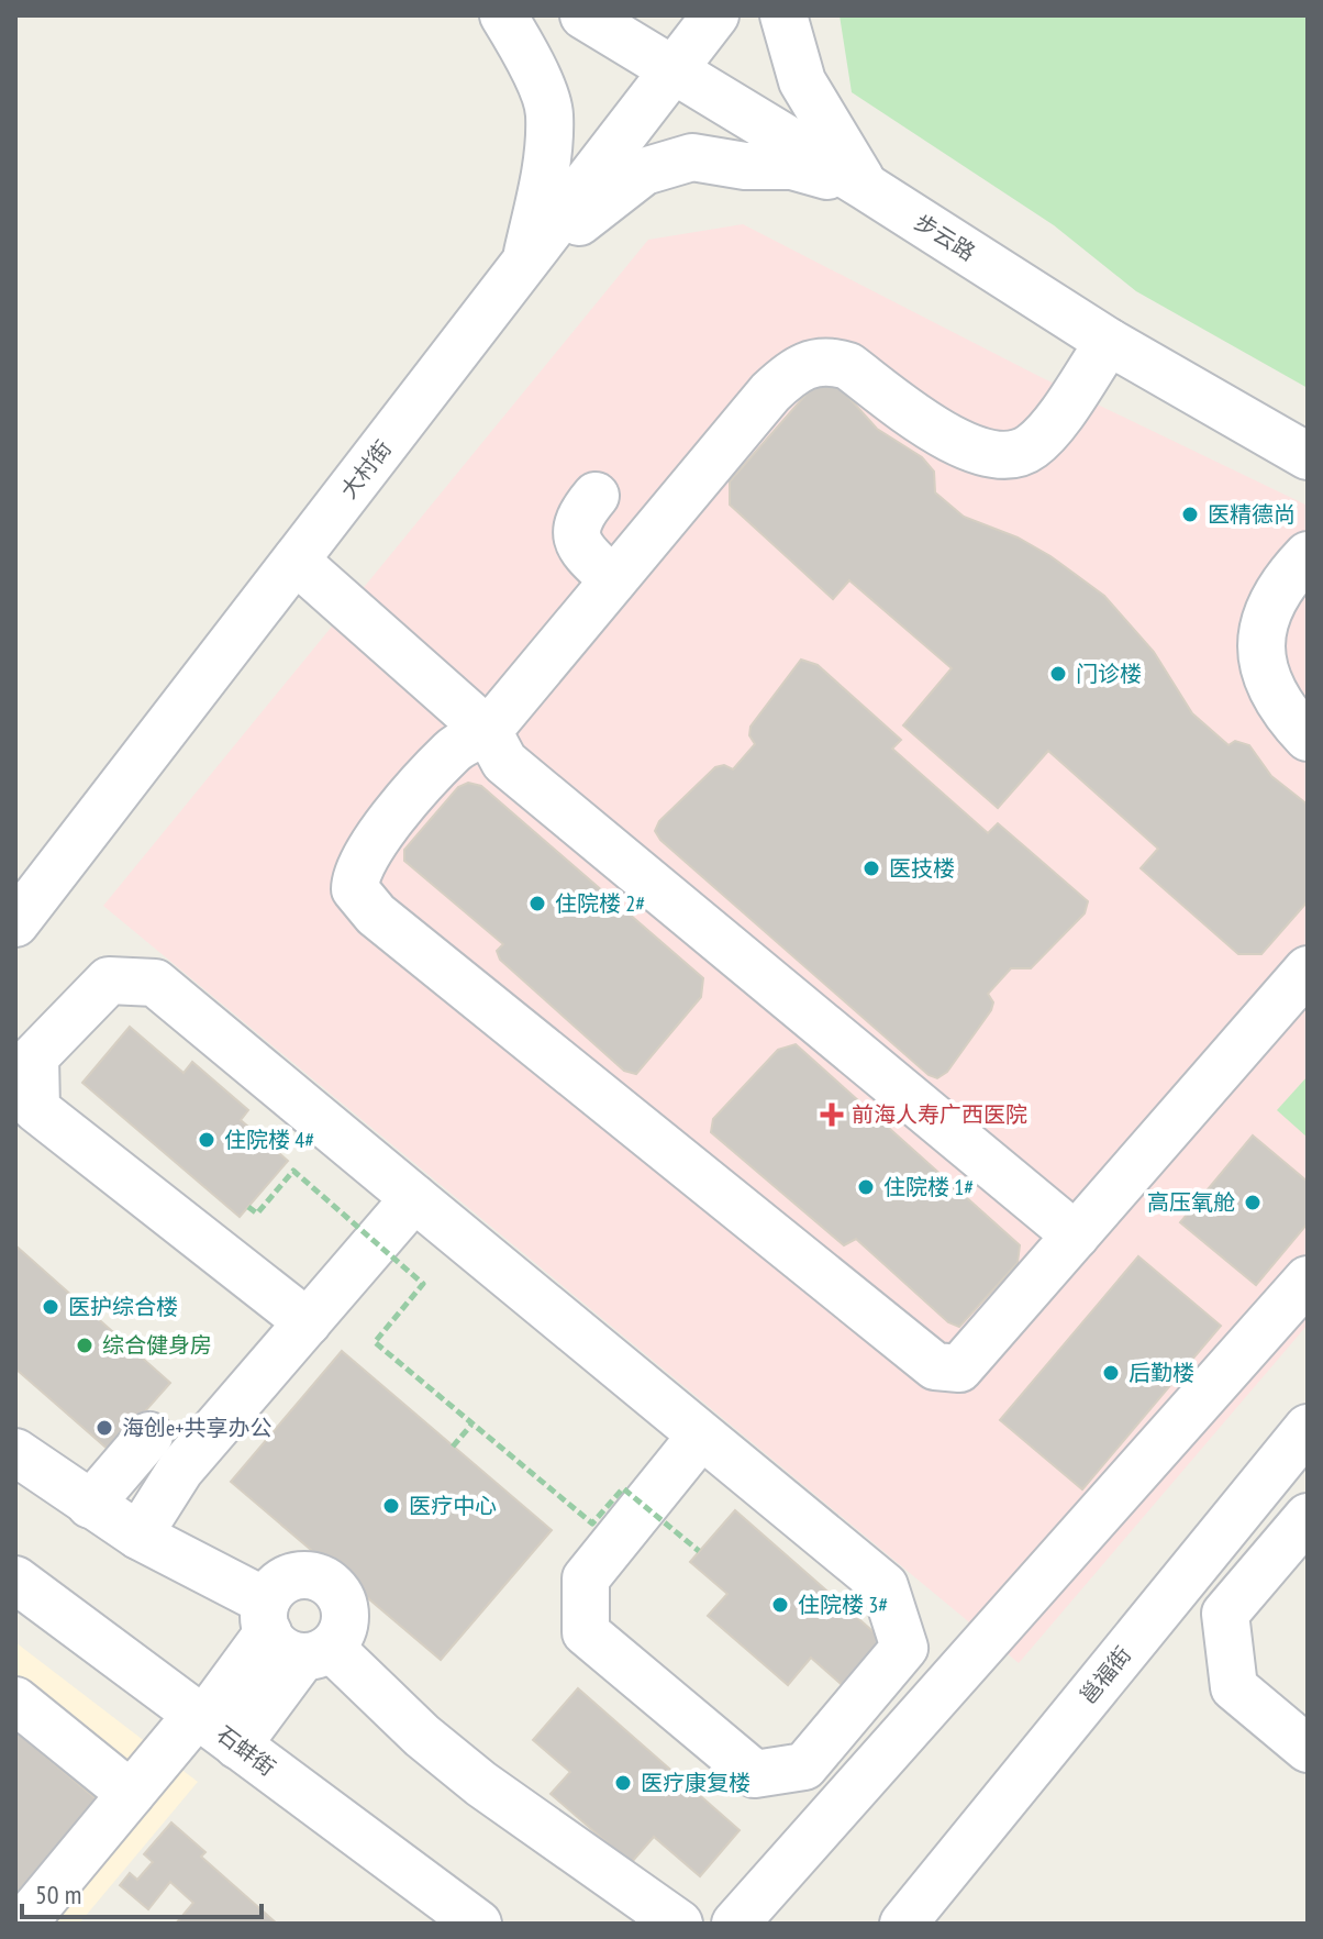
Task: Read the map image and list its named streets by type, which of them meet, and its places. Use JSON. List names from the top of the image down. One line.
{"streets":{"street":["步云路","大村街","邕福街","石蚌街"]},"crossings":[["步云路","大村街"]],"places":{"other":["医精德尚","门诊楼","医技楼","住院楼 2#","住院楼 4#","住院楼 1#","高压氧舱","医护综合楼","综合健身房","后勤楼","海创e+共享办公","医疗中心","住院楼 3#","医疗康复楼"],"health":["前海人寿广西医院"]},"scale_bar":"50 m"}
